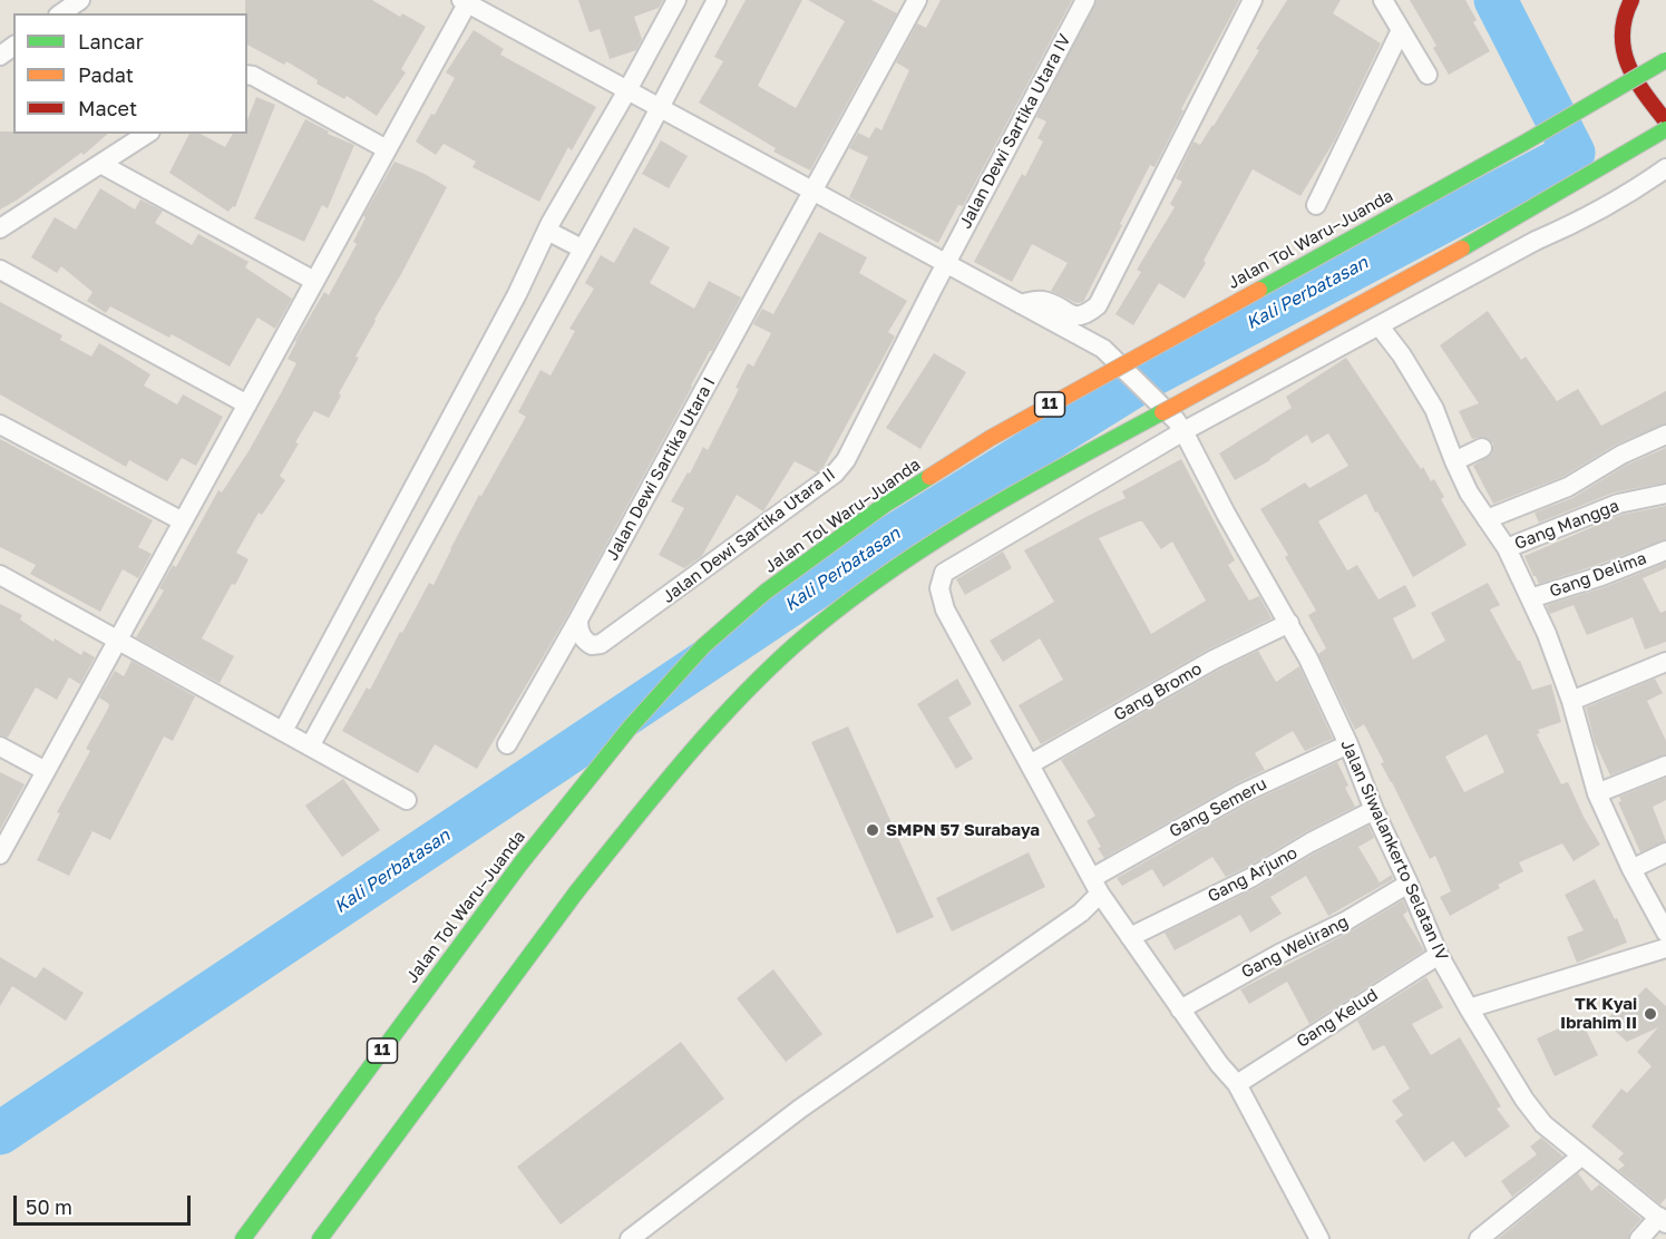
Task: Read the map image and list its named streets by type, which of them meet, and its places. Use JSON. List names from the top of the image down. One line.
{"streets":{"main road":["Jalan Tol Waru–Juanda","11"],"street":["Jalan Dewi Sartika Utara IV","Jalan Dewi Sartika Utara I","Gang Mangga","Jalan Dewi Sartika Utara II","Gang Delima","Gang Bromo","Gang Semeru","Jalan Siwalankerto Selatan IV","Gang Arjuno","Gang Welirang","Gang Kelud"]},"crossings":[["Jalan Dewi Sartika Utara IV","Jalan Dewi Sartika Utara II"],["Jalan Dewi Sartika Utara IV","Jalan Siwalankerto Selatan IV"],["Jalan Dewi Sartika Utara I","Jalan Dewi Sartika Utara II"],["Jalan Dewi Sartika Utara I","Jalan Siwalankerto Selatan IV"],["Jalan Dewi Sartika Utara II","Jalan Siwalankerto Selatan IV"],["Gang Bromo","Jalan Siwalankerto Selatan IV"],["Gang Semeru","Jalan Siwalankerto Selatan IV"],["Jalan Siwalankerto Selatan IV","Gang Arjuno"],["Jalan Siwalankerto Selatan IV","Gang Welirang"],["Jalan Siwalankerto Selatan IV","Gang Kelud"]],"water":["Kali Perbatasan"],"places":["SMPN 57 Surabaya","TK Kyai Ibrahim II"],"legend":["Lancar","Padat","Macet"],"scale_bar":"50 m"}
